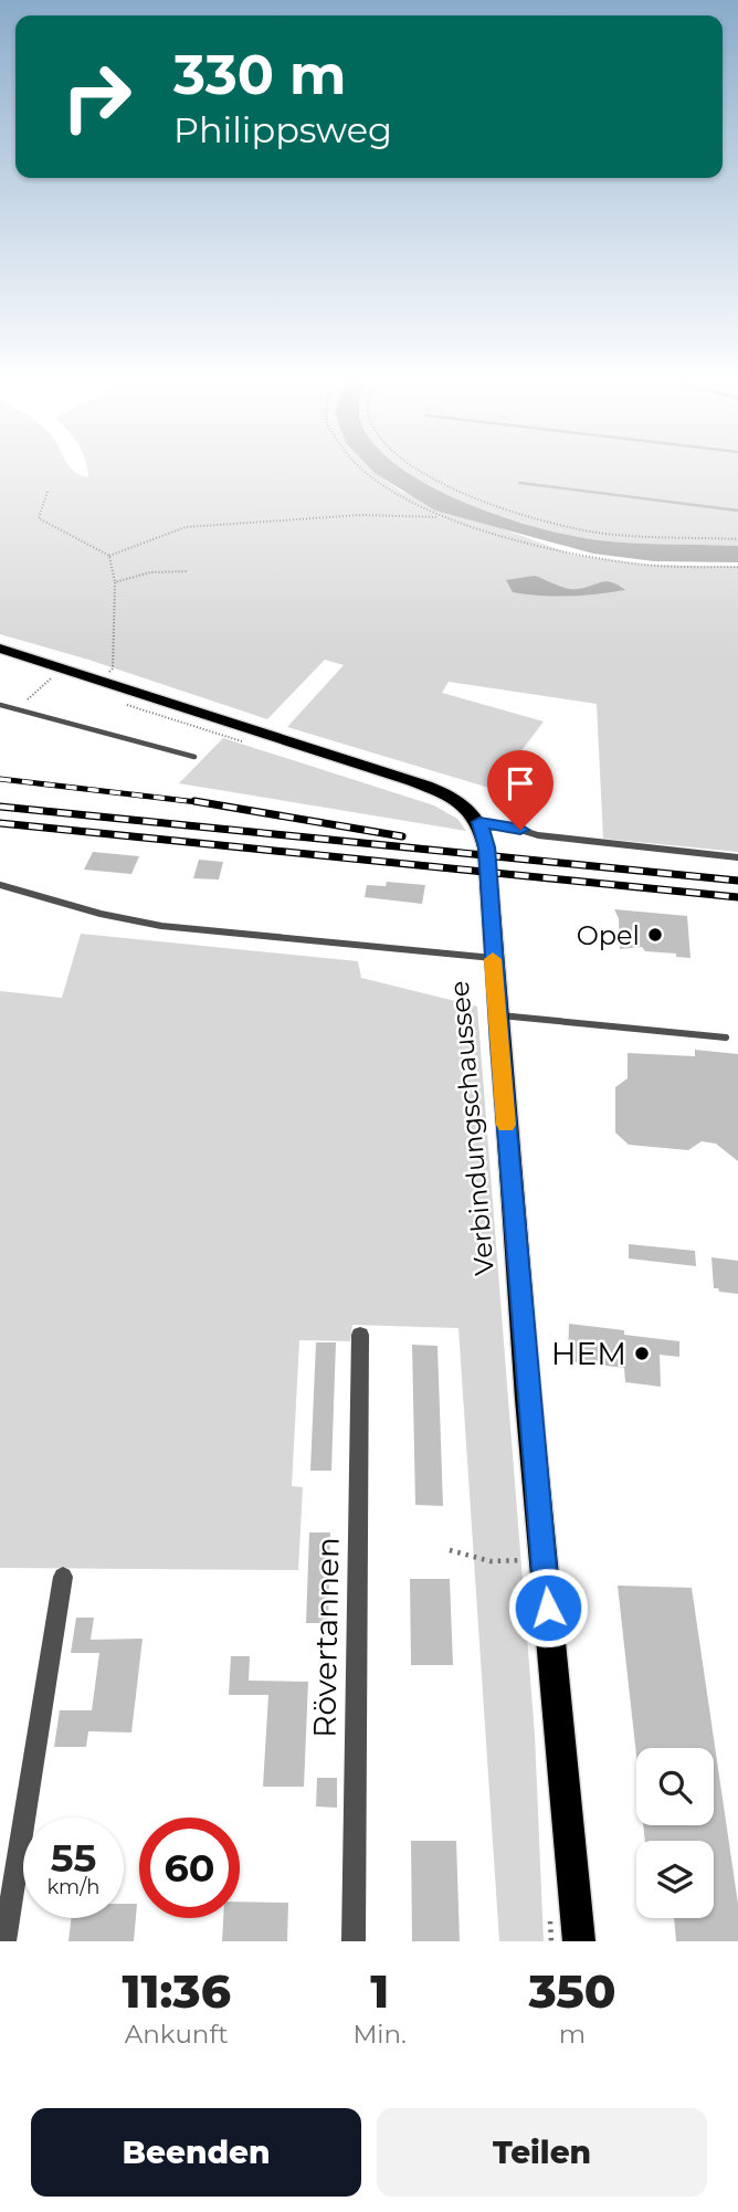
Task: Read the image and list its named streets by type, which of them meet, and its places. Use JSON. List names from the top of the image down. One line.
{"streets":{"main road":["Verbindungschaussee"],"street":["Rövertannen"]},"places":["Opel","HEM"],"page":{"turn":["330 m","Philippsweg"],"speed":"55 km/h","limit":"60","eta":["11:36","Ankunft","1","Min.","350","m"],"buttons":["Beenden","Teilen"]}}
